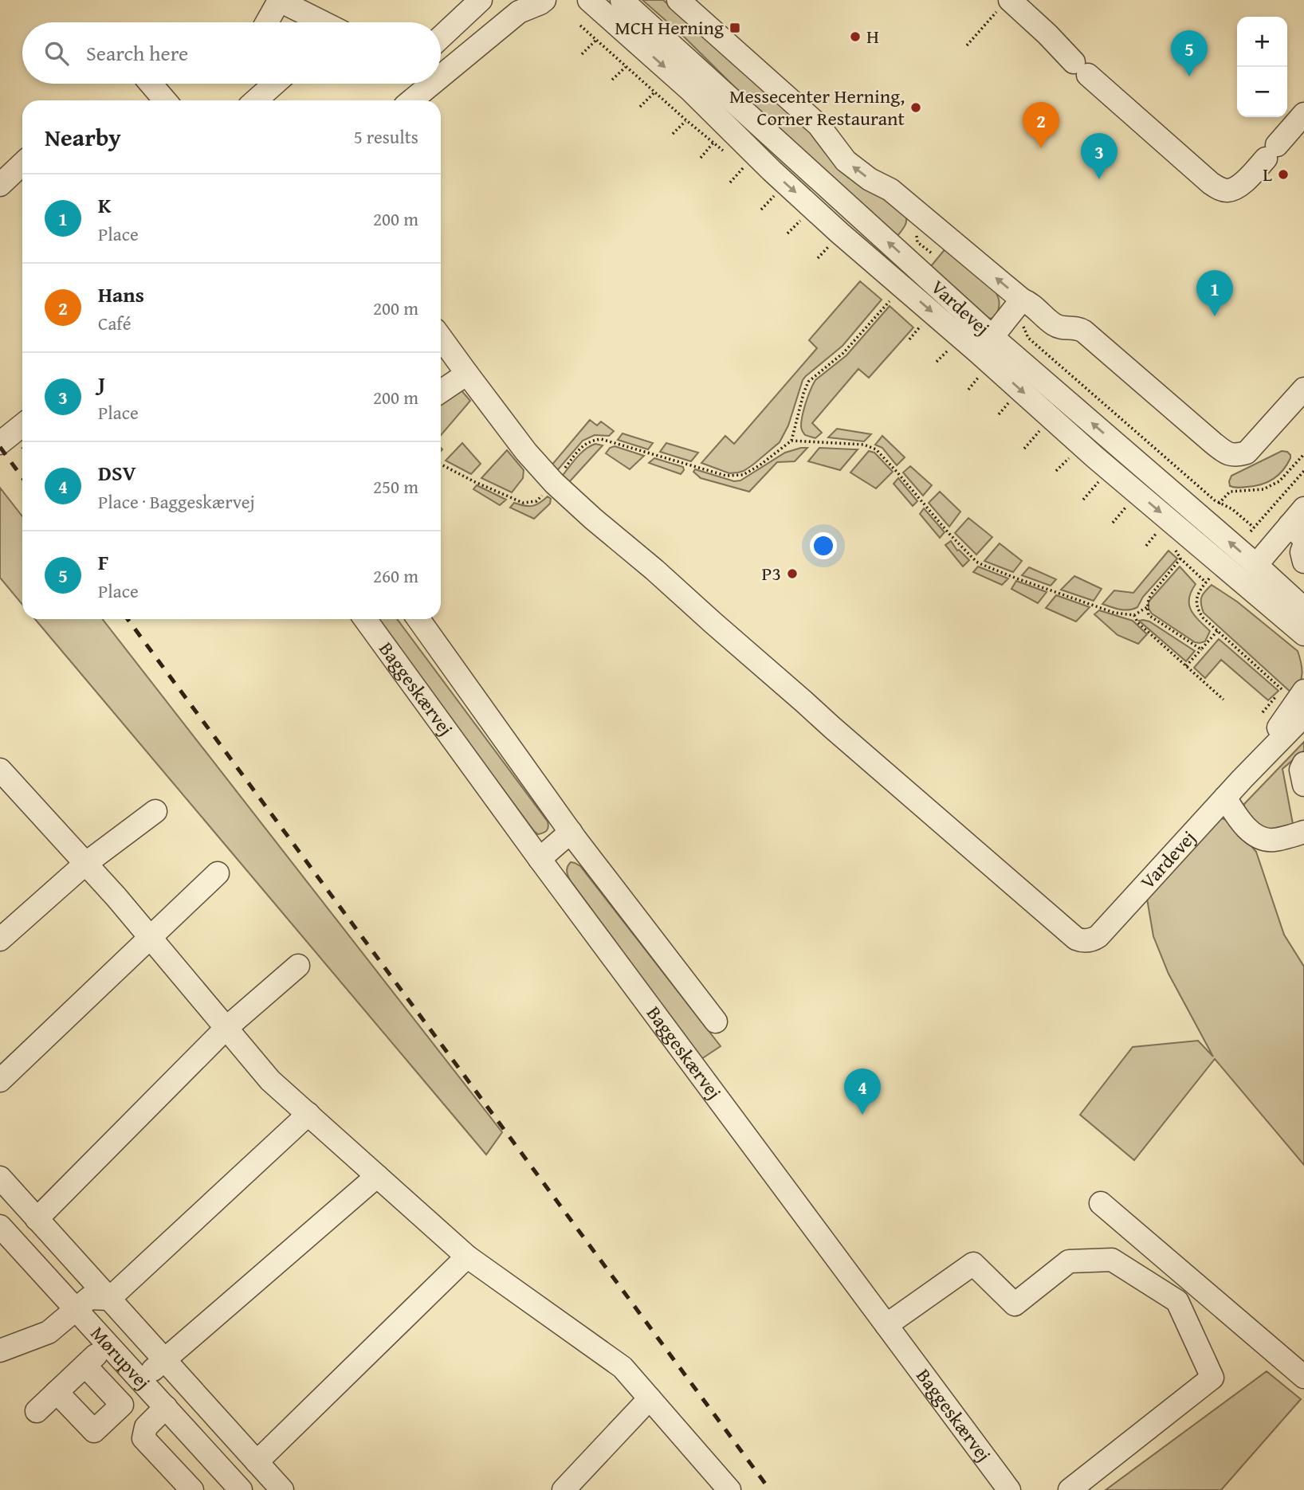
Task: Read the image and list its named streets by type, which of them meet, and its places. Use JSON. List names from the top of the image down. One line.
{"streets":{"street":["Vardevej","Baggeskærvej","Mørupvej"]},"places":{"transit":["MCH Herning"],"other":["H","Messecenter Herning, Corner Restaurant","L","P3"]},"page":{"map_buttons":["+","−"],"search":"Search here","pins":["5","2","3","1","4"],"heading":["Nearby","5 results"],"list":[{"mark":"1","name":"K","note":"Place","value":"200 m"},{"mark":"2","name":"Hans","note":"Café","value":"200 m"},{"mark":"3","name":"J","note":"Place","value":"200 m"},{"mark":"4","name":"DSV","note":"Place · Baggeskærvej","value":"250 m"},{"mark":"5","name":"F","note":"Place","value":"260 m"}]}}
